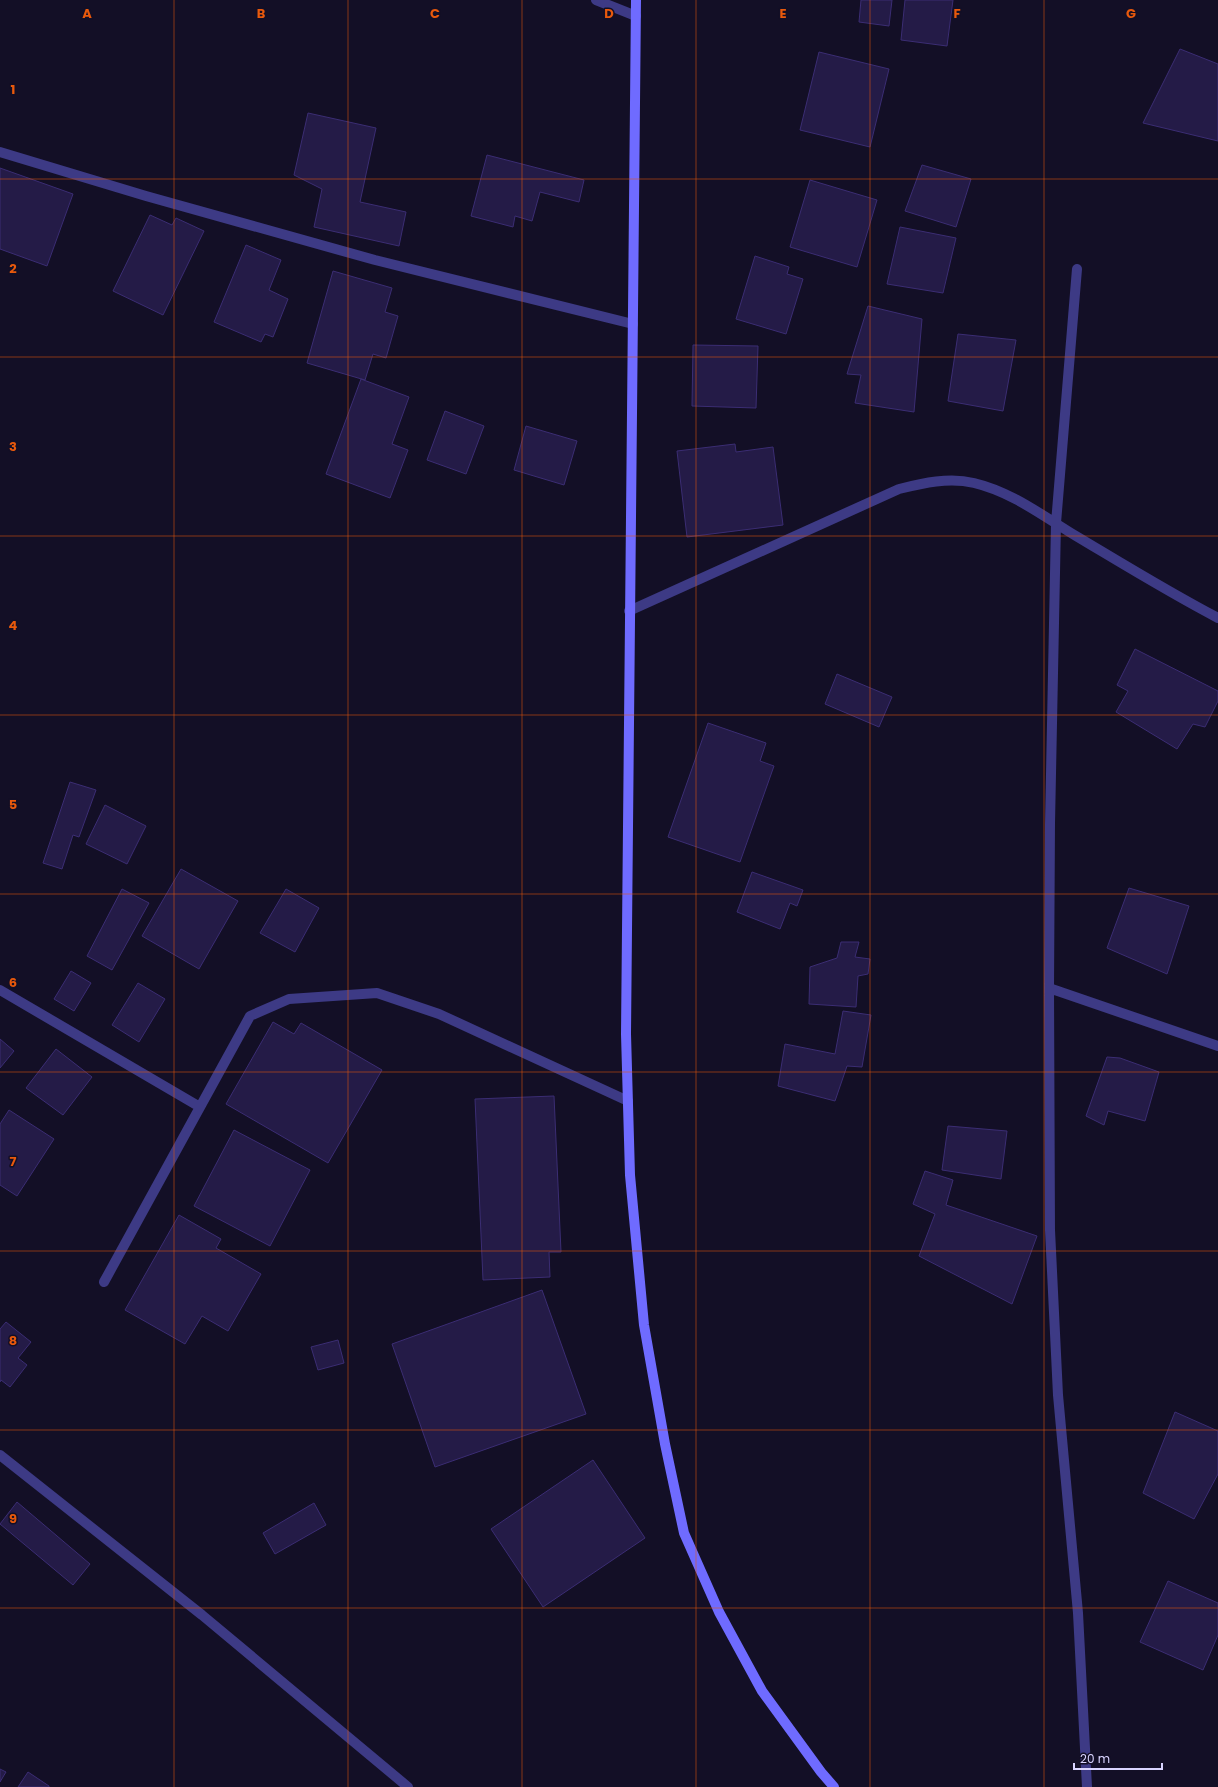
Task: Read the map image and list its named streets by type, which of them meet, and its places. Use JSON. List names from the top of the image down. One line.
{"scale_bar":"20 m","grid":{"columns":["A","B","C","D","E","F","G"],"rows":["1","2","3","4","5","6","7","8","9"]}}
